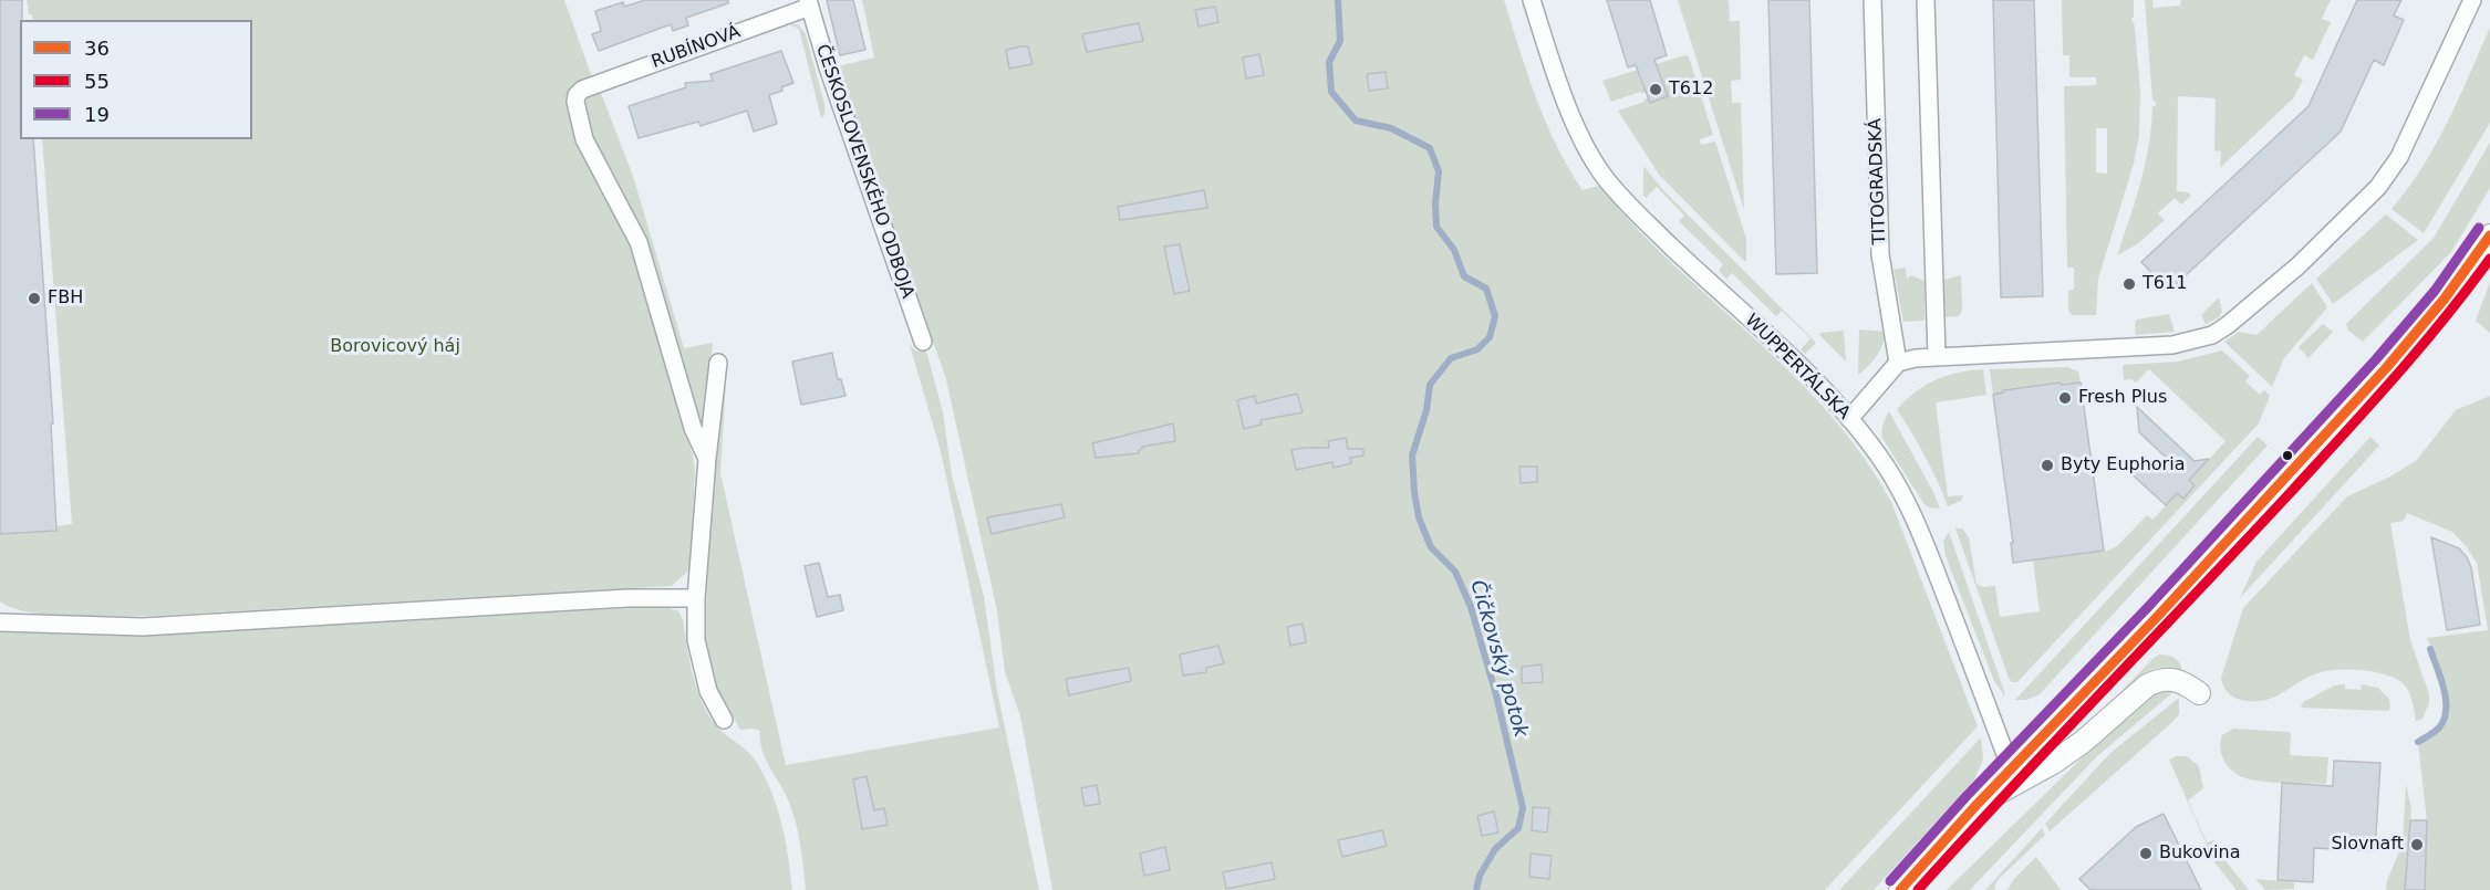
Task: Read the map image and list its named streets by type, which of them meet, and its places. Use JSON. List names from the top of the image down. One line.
{"streets":{"street":["RUBÍNOVÁ","ČESKOSLOVENSKÉHO ODBOJA","TITOGRADSKÁ","WUPPERTÁLSKA"]},"crossings":[["RUBÍNOVÁ","ČESKOSLOVENSKÉHO ODBOJA"]],"water":["Čičkovský potok"],"parks":["Borovicový háj"],"places":["T612","T611","FBH","Fresh Plus","Byty Euphoria","Slovnaft","Bukovina"],"lines":["transit line 19","transit line 36","transit line 55"],"legend":["36","55","19"]}
